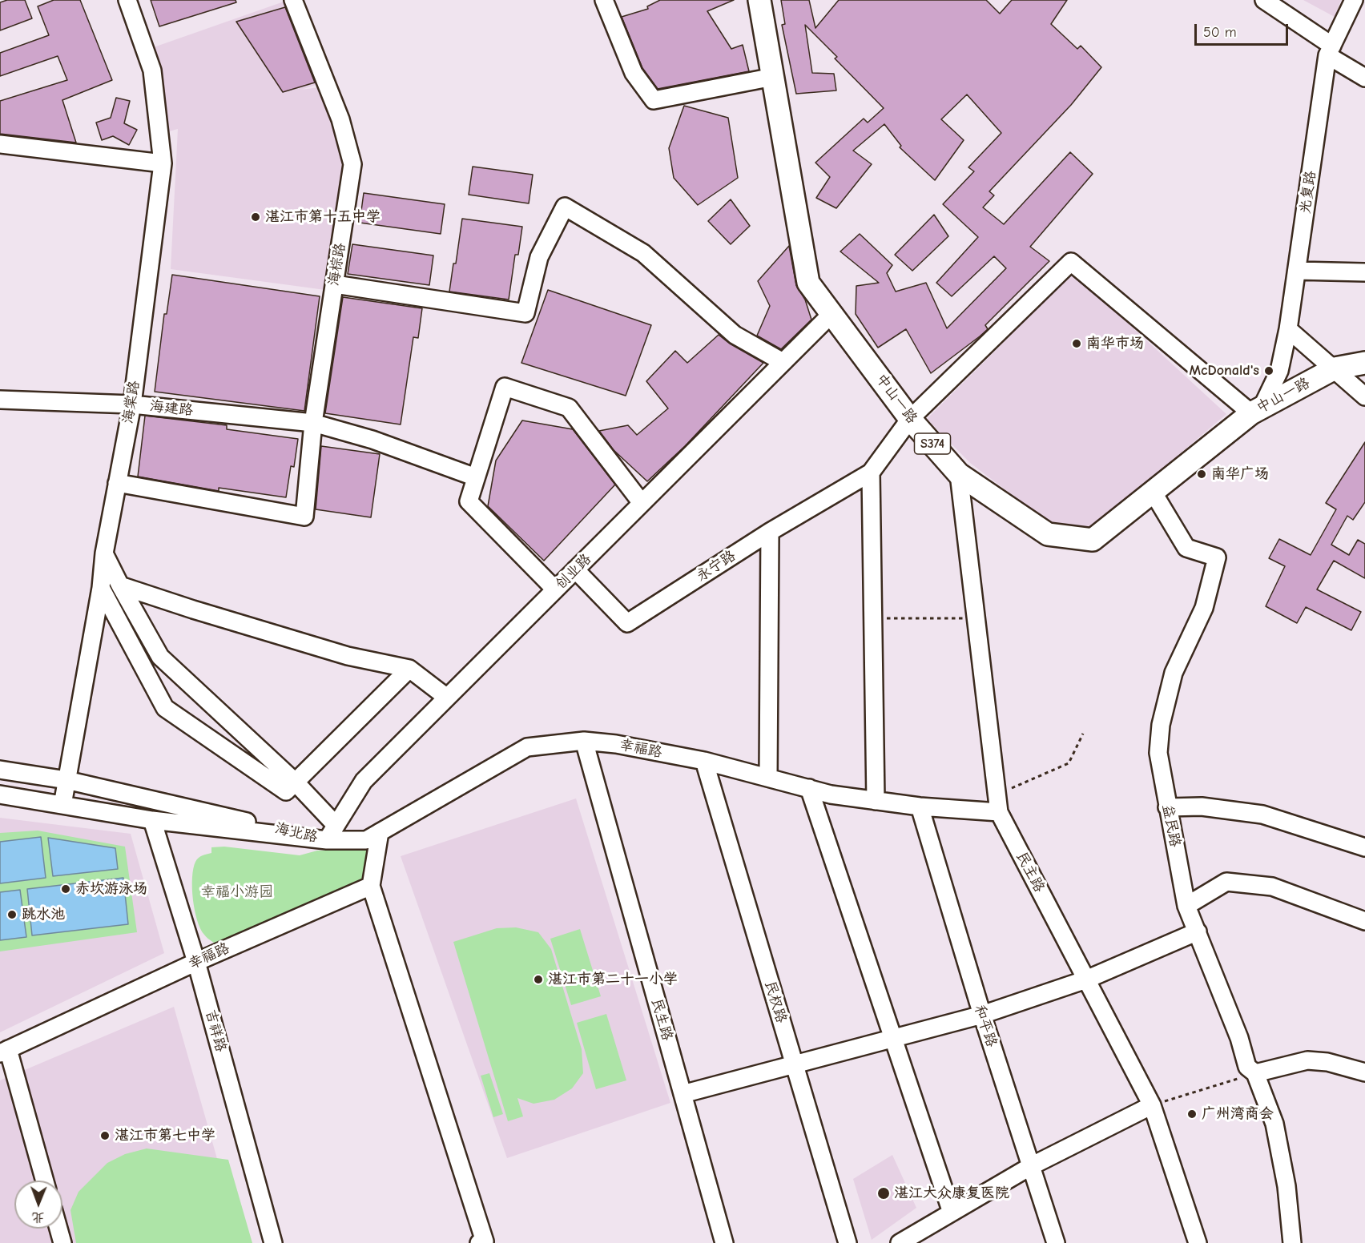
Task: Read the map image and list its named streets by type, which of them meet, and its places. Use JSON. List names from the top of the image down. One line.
{"streets":{"main road":["中山一路","S374"],"street":["光复路","海棕路","海棠路","海建路","永宁路","创业路","幸福路","益民路","海北路","民主路","民权路","民生路","和平路","吉祥路"]},"crossings":[["光复路","中山一路"],["海棕路","海棠路"],["海棕路","海建路"],["中山一路","S374"],["中山一路","创业路"],["中山一路","益民路"],["中山一路","民主路"],["海棠路","海建路"],["海棠路","海北路"],["永宁路","创业路"],["创业路","海北路"],["幸福路","民主路"],["幸福路","民权路"],["幸福路","民生路"],["幸福路","和平路"],["幸福路","吉祥路"],["海北路","吉祥路"]],"parks":["幸福小游园"],"places":["湛江市第十五中学","南华市场","McDonald's","南华广场","赤坎游泳场","跳水池","湛江市第二十一小学","广州湾商会","湛江市第七中学","湛江大众康复医院"],"scale_bar":"50 m","north":"bottom"}
